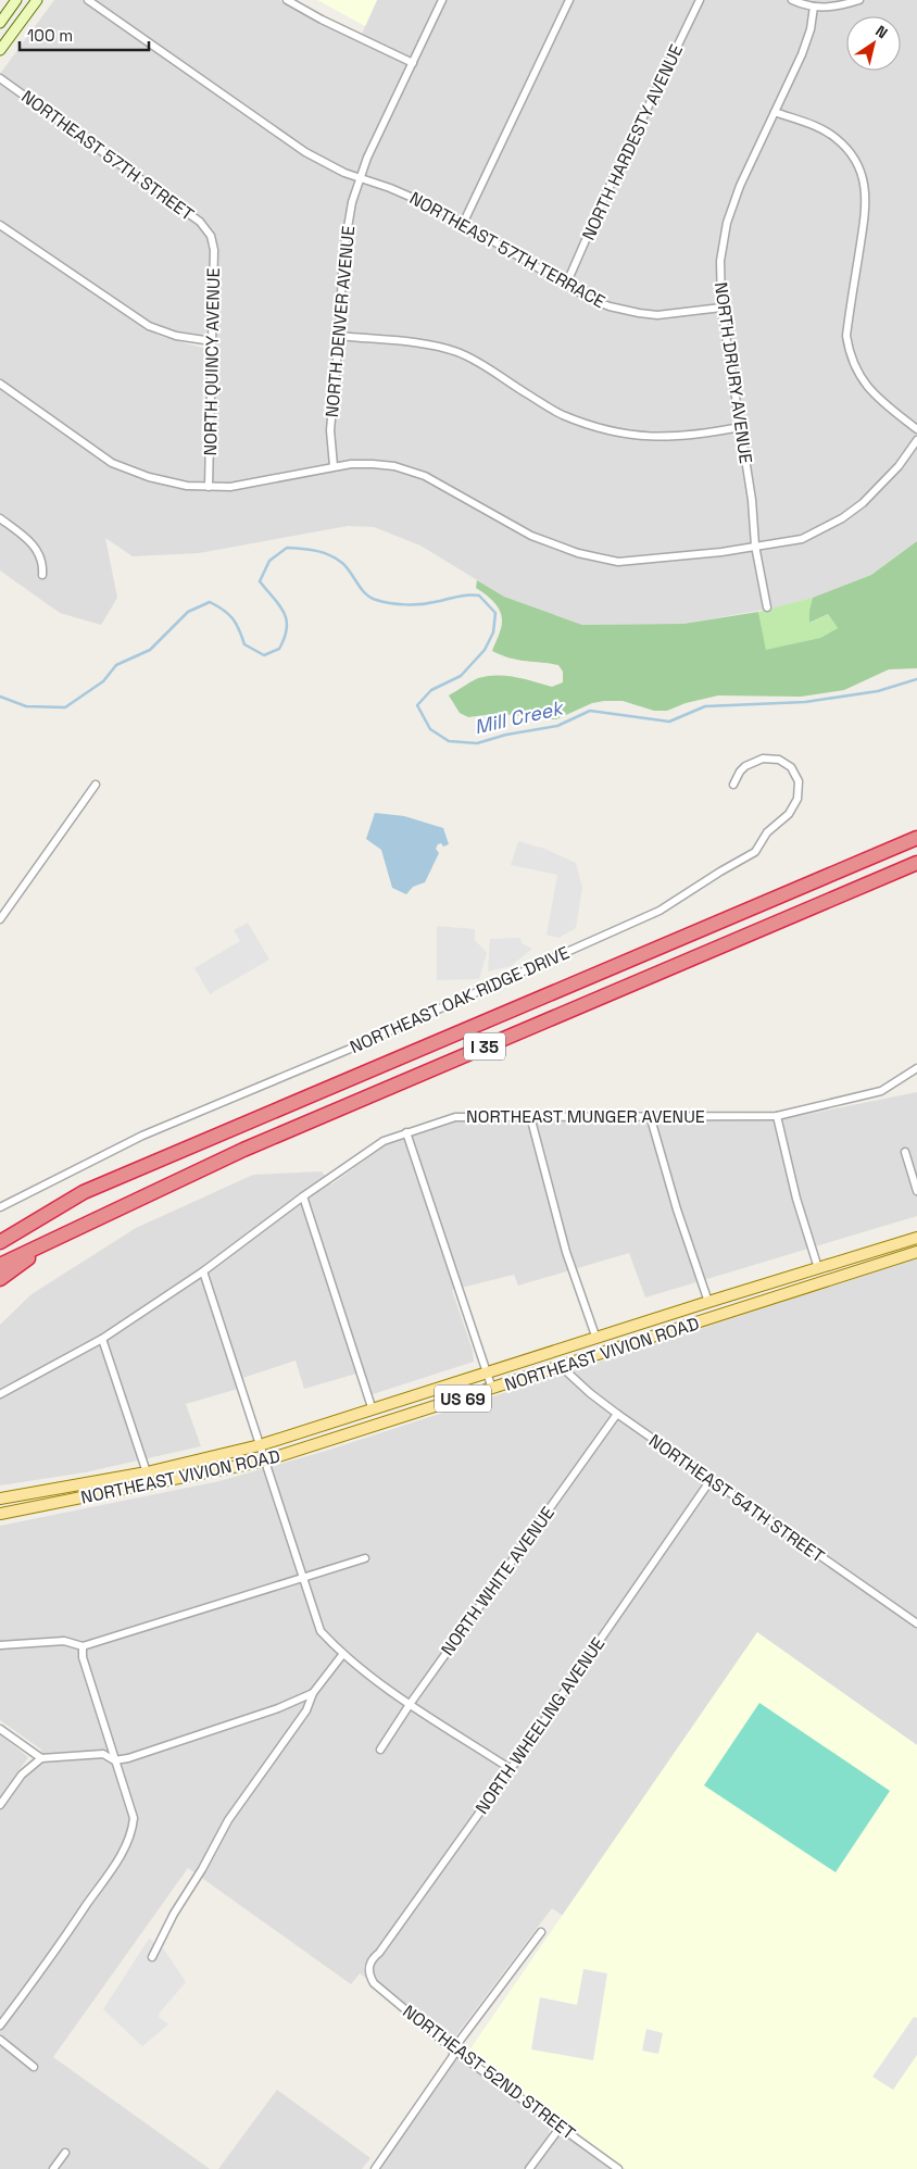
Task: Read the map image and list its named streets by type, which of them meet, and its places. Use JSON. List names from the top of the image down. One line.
{"streets":{"highway":["I 35"],"main road":["NORTHEAST VIVION ROAD","US 69"],"street":["NORTH HARDESTY AVENUE","NORTHEAST 57TH STREET","NORTHEAST 57TH TERRACE","NORTH DENVER AVENUE","NORTH QUINCY AVENUE","NORTH DRURY AVENUE","NORTHEAST OAK RIDGE DRIVE","NORTHEAST MUNGER AVENUE","NORTHEAST 54TH STREET","NORTH WHITE AVENUE","NORTH WHEELING AVENUE","NORTHEAST 52ND STREET"]},"crossings":[["NORTH HARDESTY AVENUE","NORTHEAST 57TH TERRACE"],["NORTHEAST 57TH STREET","NORTH QUINCY AVENUE"],["NORTHEAST 57TH TERRACE","NORTH DENVER AVENUE"],["NORTHEAST 57TH TERRACE","NORTH DRURY AVENUE"],["NORTHEAST VIVION ROAD","NORTHEAST 54TH STREET"],["NORTHEAST 54TH STREET","NORTH WHITE AVENUE"],["NORTHEAST 54TH STREET","NORTH WHEELING AVENUE"],["NORTH WHEELING AVENUE","NORTHEAST 52ND STREET"]],"water":["Mill Creek"],"scale_bar":"100 m","north":"top right"}
